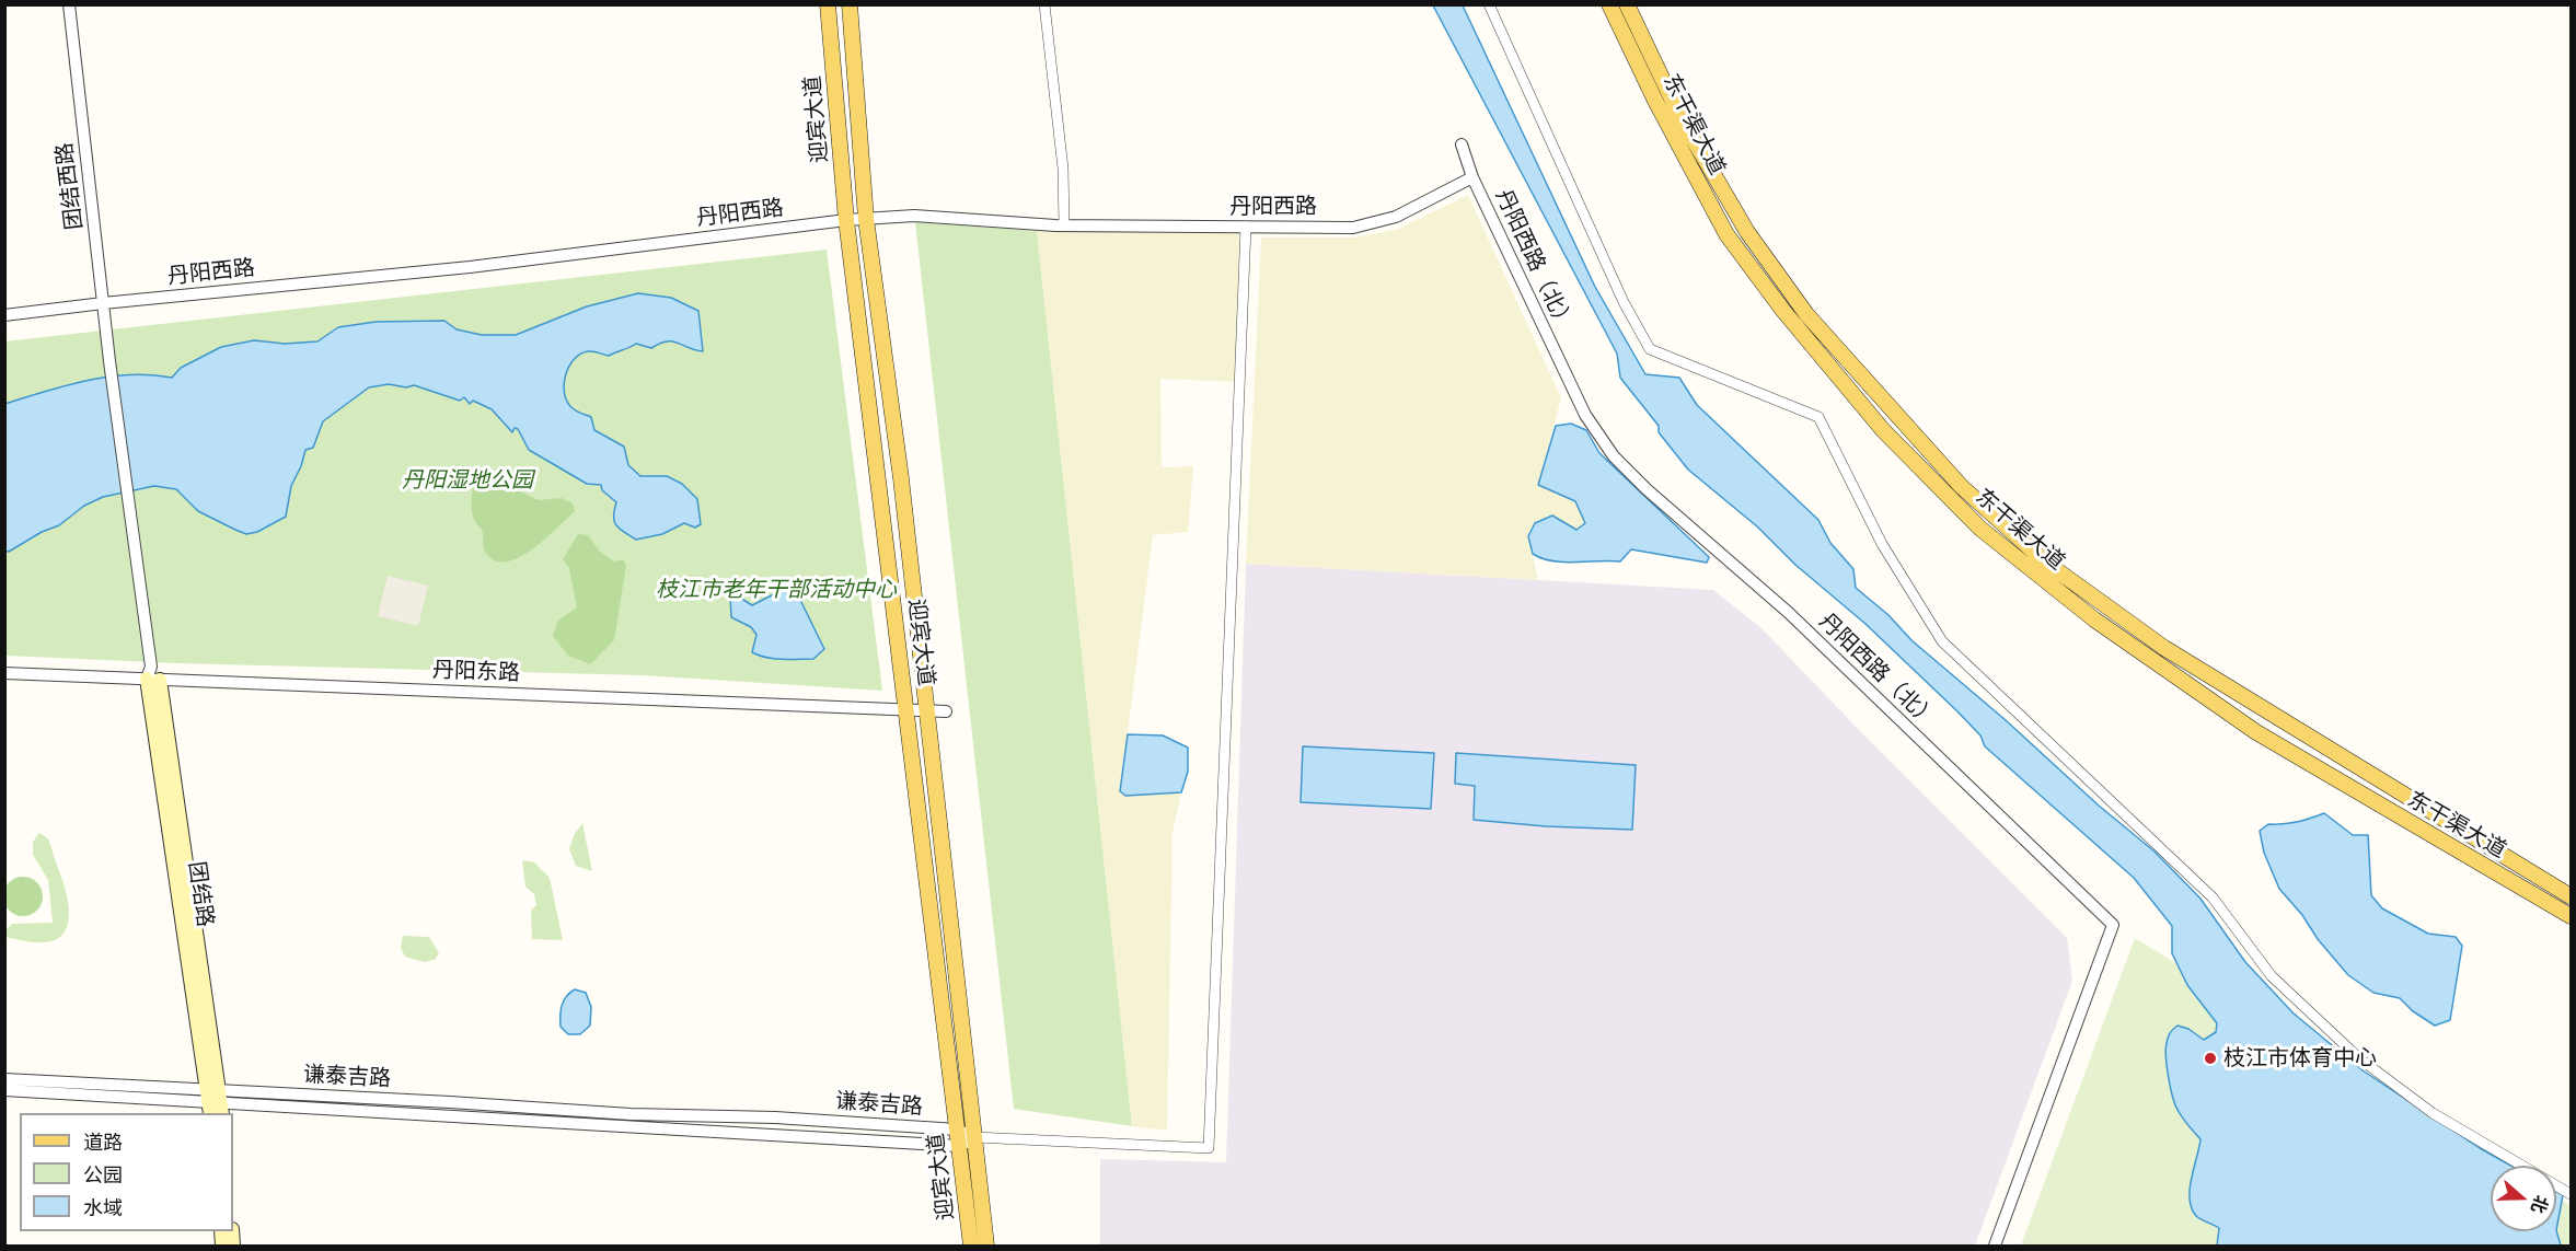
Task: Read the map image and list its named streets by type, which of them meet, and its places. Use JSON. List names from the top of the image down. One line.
{"streets":{"main road":["迎宾大道","东干渠大道","团结路"],"street":["团结西路","丹阳西路","丹阳西路（北）","丹阳东路","谦泰吉路"]},"crossings":[["迎宾大道","丹阳西路"],["迎宾大道","丹阳东路"],["迎宾大道","谦泰吉路"],["团结西路","丹阳西路"],["团结西路","丹阳东路"],["团结西路","团结路"],["丹阳西路","丹阳西路（北）"],["丹阳东路","团结路"],["团结路","谦泰吉路"]],"parks":["丹阳湿地公园","枝江市老年干部活动中心"],"places":["枝江市体育中心"],"legend":["道路","公园","水域"],"north":"right"}
